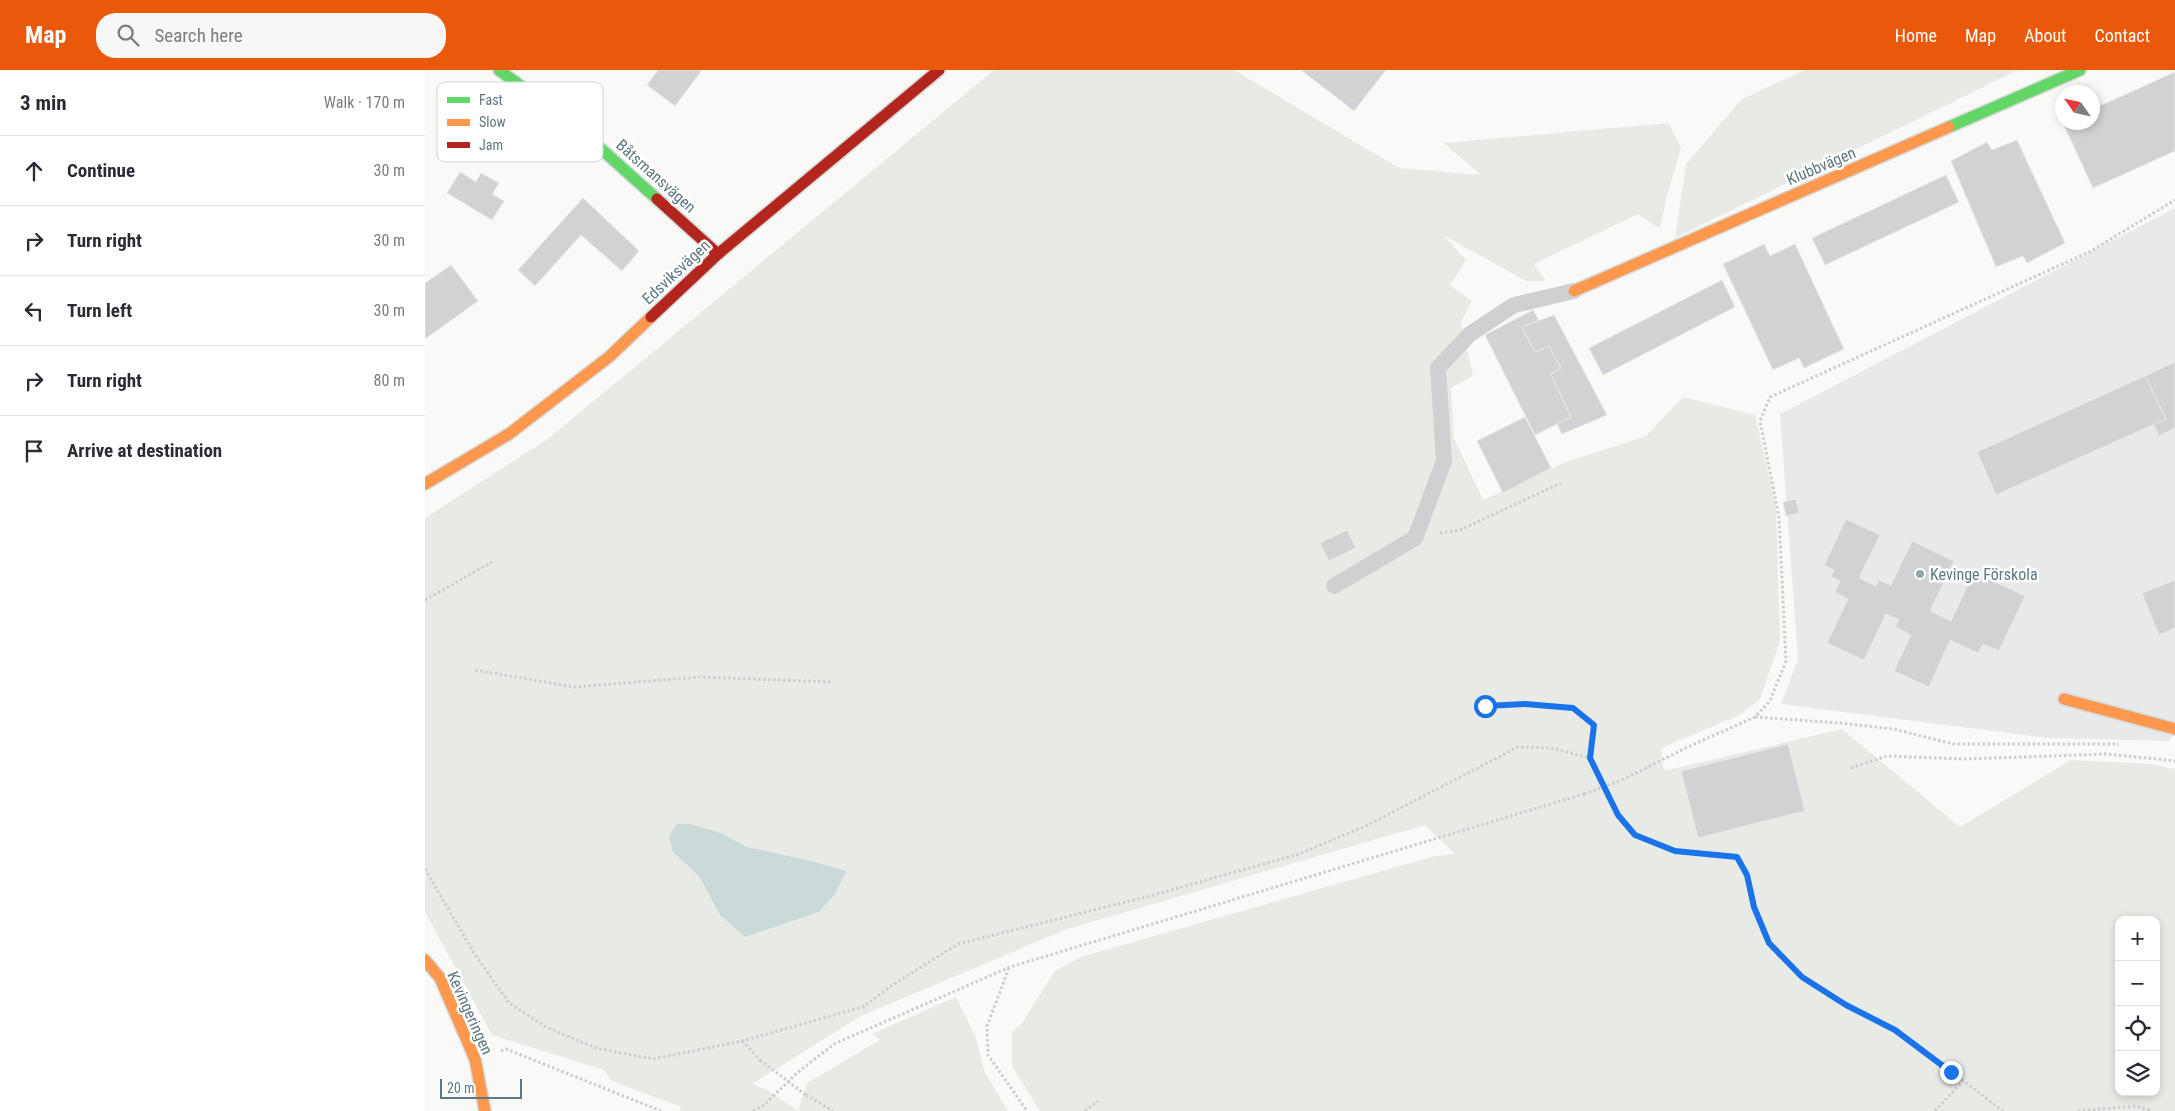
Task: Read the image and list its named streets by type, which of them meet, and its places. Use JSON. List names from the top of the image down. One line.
{"streets":{"street":["Klubbvägen","Båtsmansvägen","Edsviksvägen","Kevingeringen"]},"crossings":[["Båtsmansvägen","Edsviksvägen"]],"places":["Kevinge Förskola"],"legend":["Fast","Slow","Jam"],"scale_bar":"20 m","north":"top left","page":{"header":"Map","search":"Search here","nav":["Home","Map","About","Contact"],"heading":["3 min","Walk · 170 m"],"list":[["Continue","30 m"],["Turn right","30 m"],["Turn left","30 m"],["Turn right","80 m"],"Arrive at destination"],"map_buttons":["+","−"],"scale":"20 m"}}
